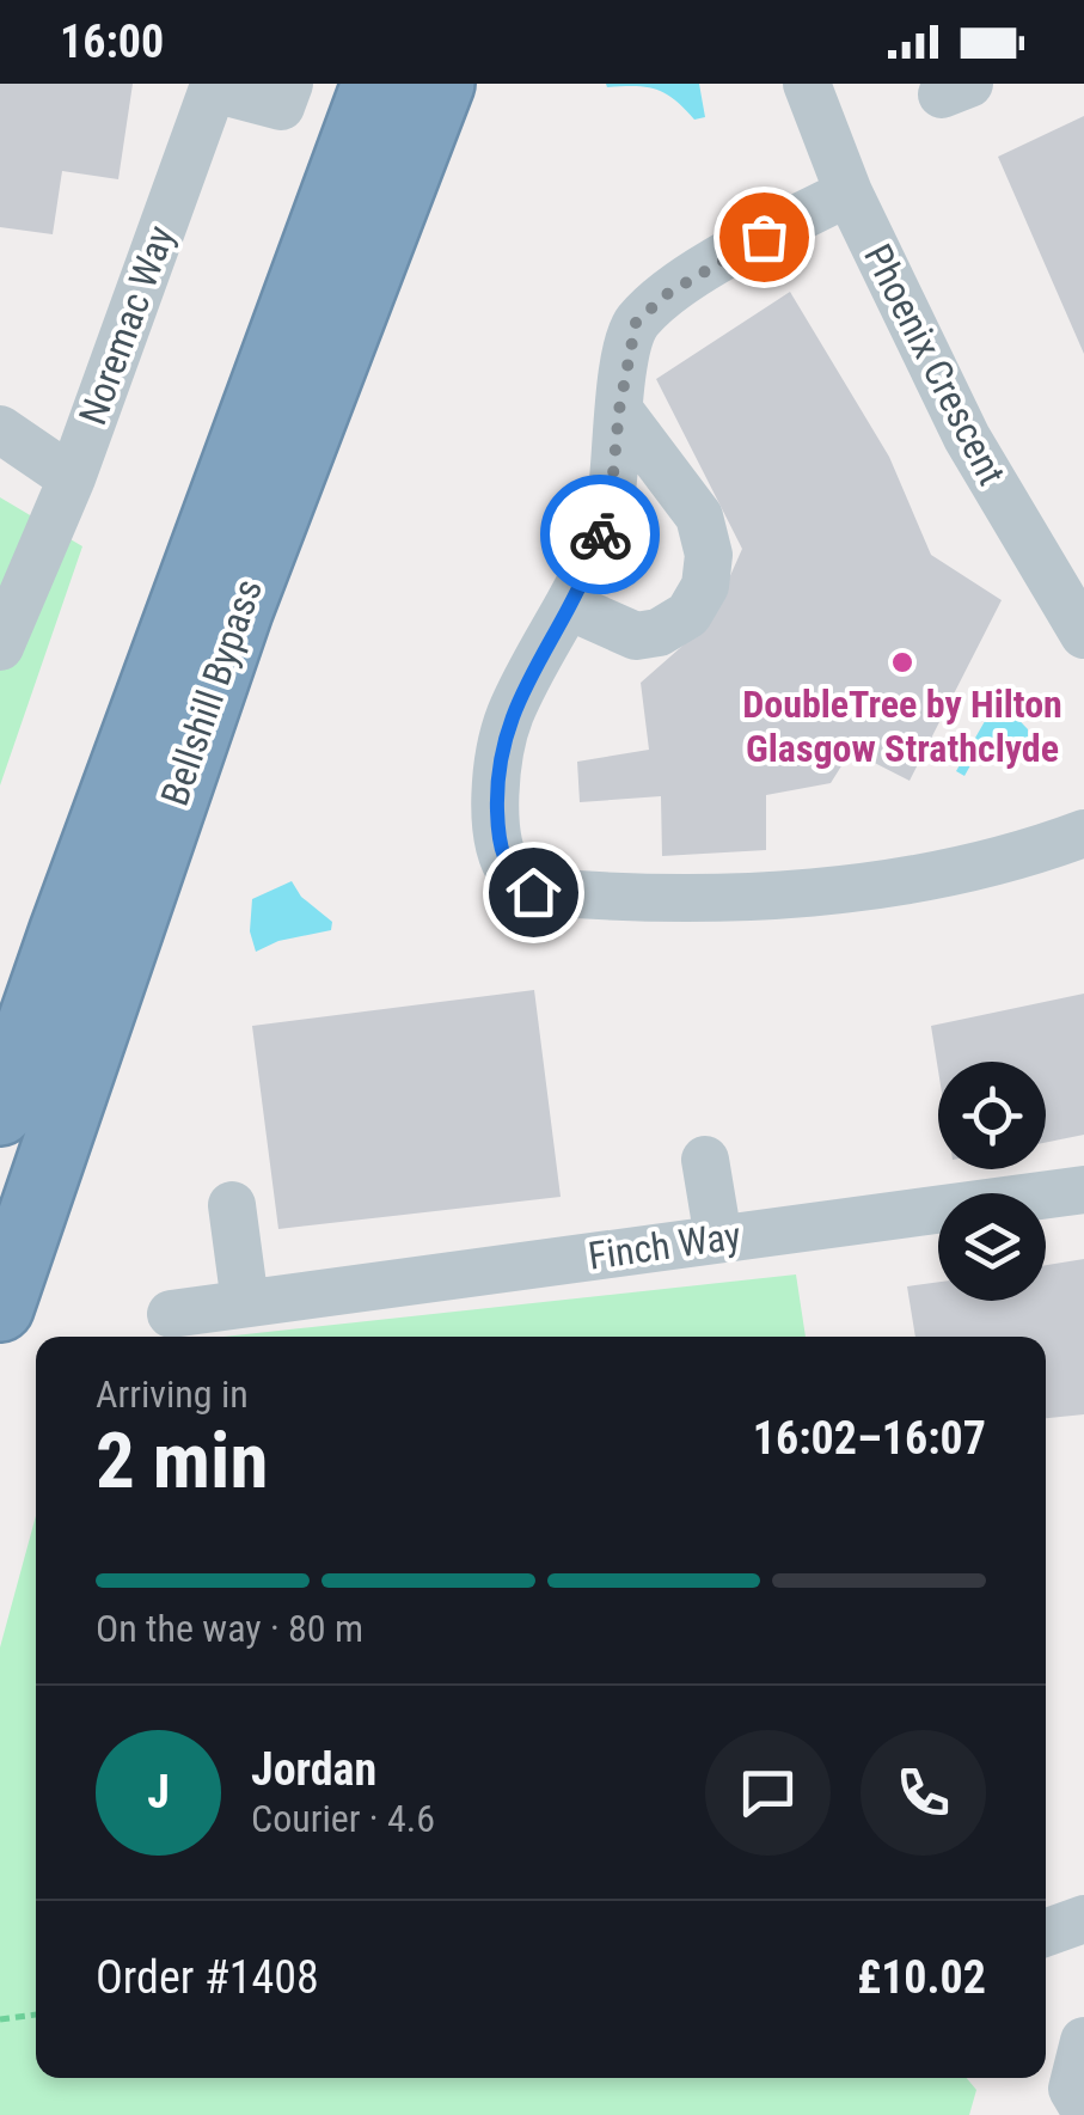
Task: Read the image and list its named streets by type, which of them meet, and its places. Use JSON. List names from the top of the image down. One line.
{"streets":{"highway":["Bellshill Bypass"],"street":["Noremac Way","Phoenix Crescent","Finch Way"]},"places":["DoubleTree by Hilton Glasgow Strathclyde"],"page":{"status":"16:00","heading":["2 min","Arriving in","16:02–16:07"],"panel":["Jordan","Courier · 4.6","Order #1408","£10.02"],"bar":"On the way · 80 m","round":"J"}}
